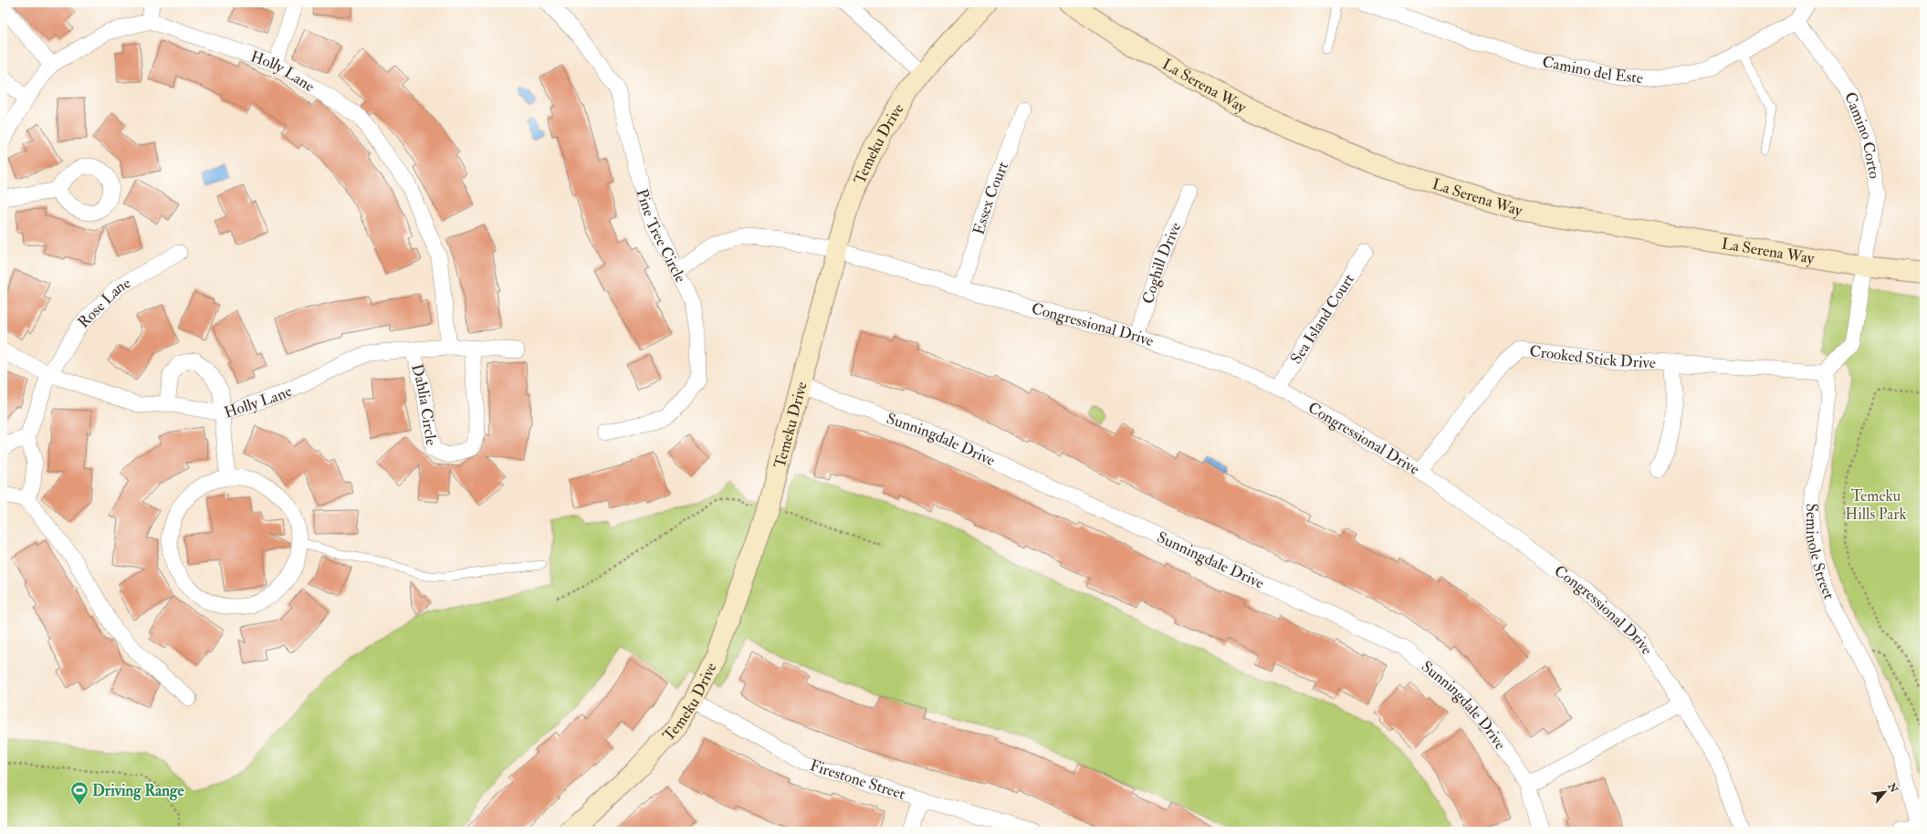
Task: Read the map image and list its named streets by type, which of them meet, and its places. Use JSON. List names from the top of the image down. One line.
{"streets":{"street":["Camino del Este","Holly Lane","La Serena Way","Camino Corto","Temeku Drive","Essex Court","Pine Tree Circle","Coghill Drive","Rose Lane","Sea Island Court","Congressional Drive","Crooked Stick Drive","Dahlia Circle","Sunningdale Drive","Seminole Street","Firestone Street"]},"crossings":[["Camino del Este","Camino Corto"],["Holly Lane","Rose Lane"],["Holly Lane","Dahlia Circle"],["La Serena Way","Camino Corto"],["Temeku Drive","Congressional Drive"],["Temeku Drive","Sunningdale Drive"],["Temeku Drive","Firestone Street"],["Essex Court","Congressional Drive"],["Pine Tree Circle","Congressional Drive"],["Coghill Drive","Congressional Drive"],["Sea Island Court","Congressional Drive"],["Congressional Drive","Crooked Stick Drive"],["Crooked Stick Drive","Seminole Street"]],"parks":["Temeku Hills Park"],"places":{"sports":["Driving Range"]},"north":"top right"}
